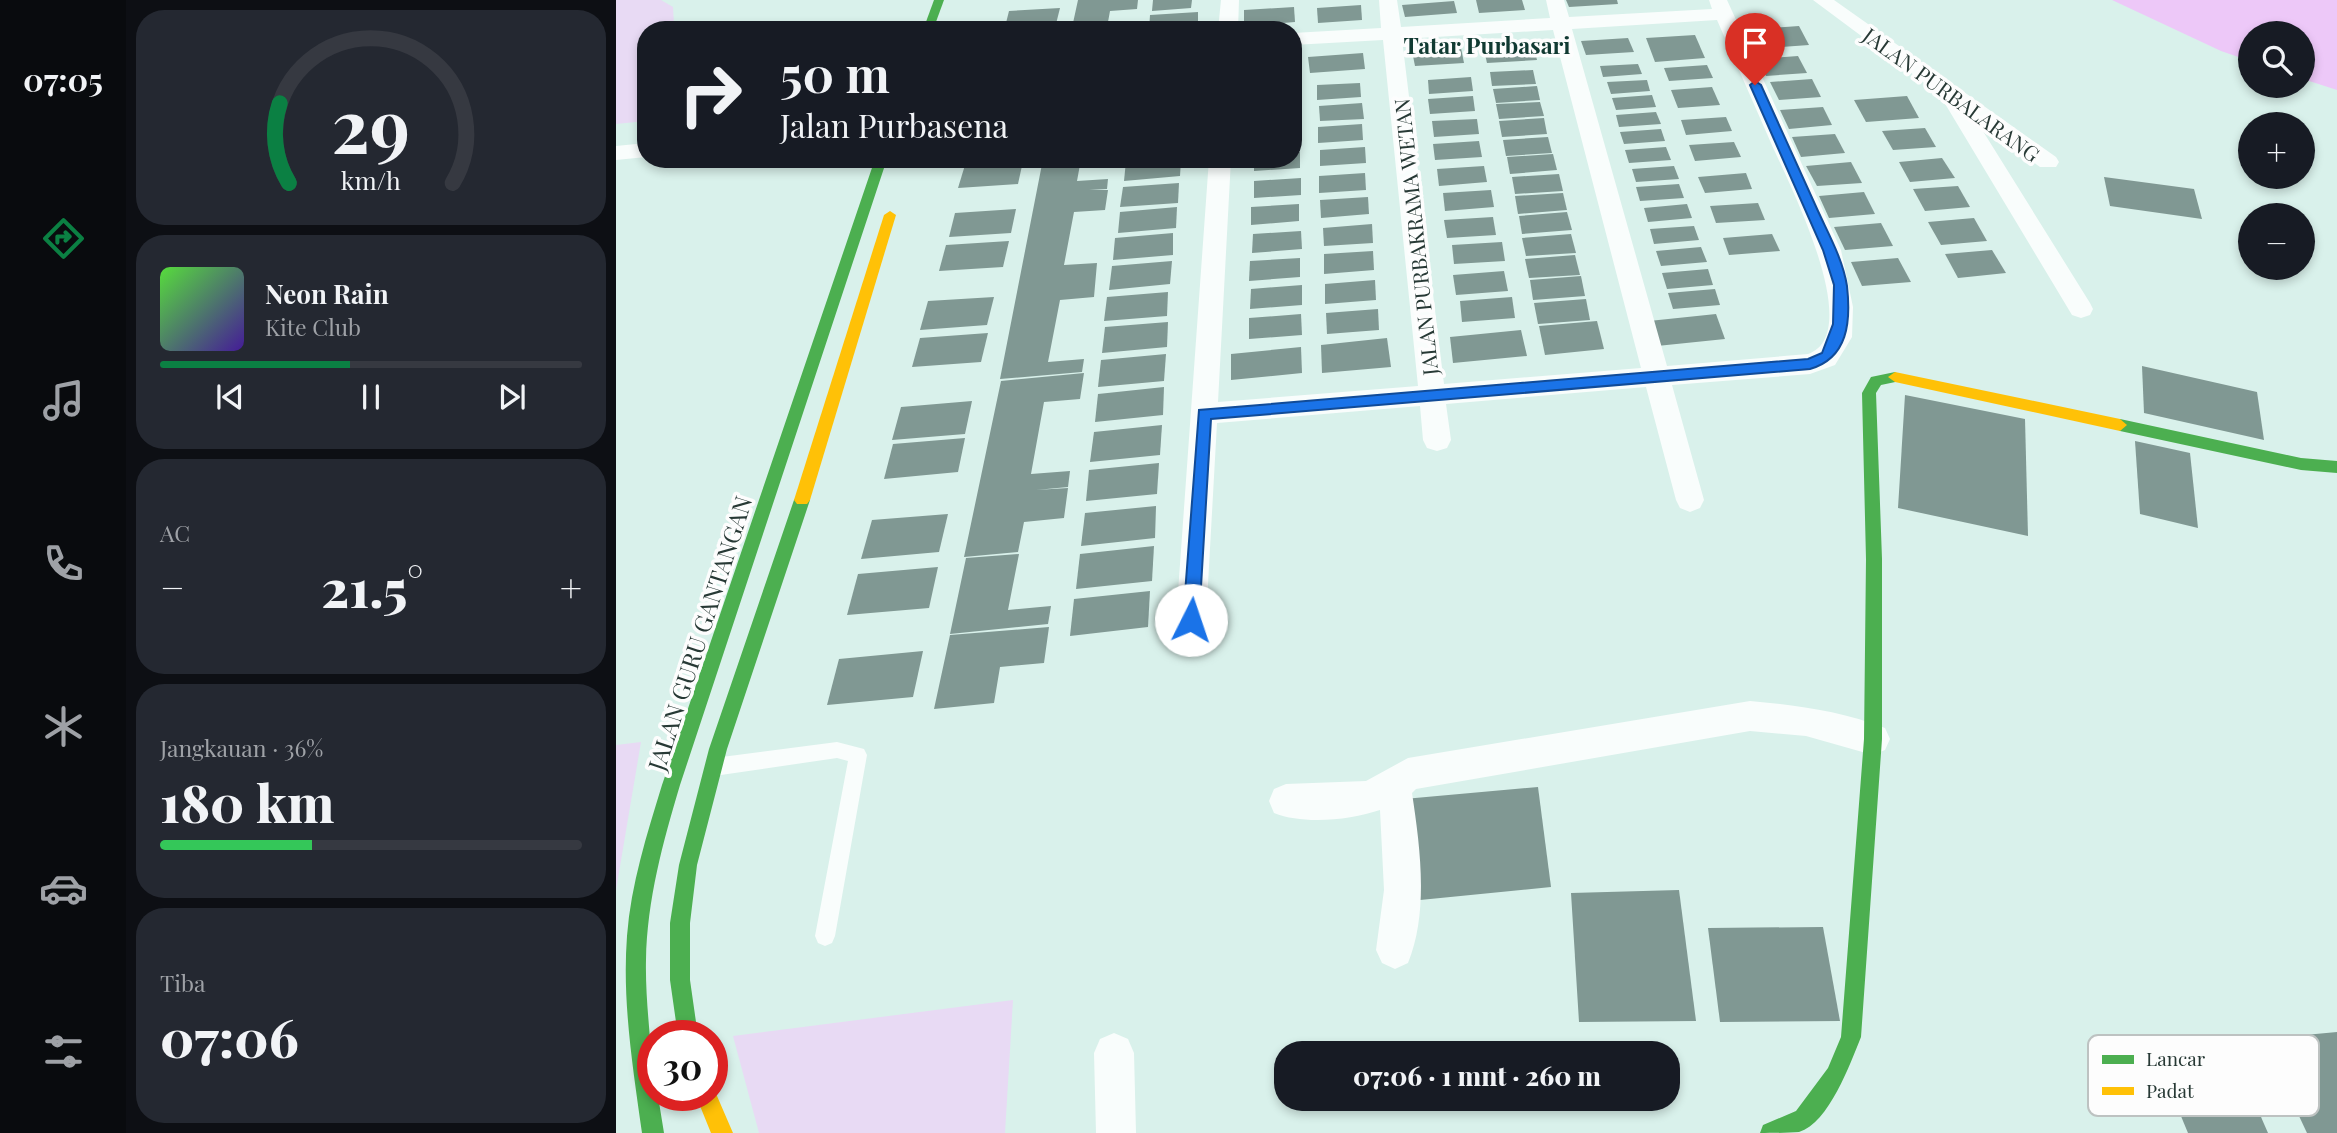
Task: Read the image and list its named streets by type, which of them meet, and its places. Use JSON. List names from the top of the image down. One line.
{"streets":{"street":["JALAN PURBALARANG","JALAN PURBAKRAMA WETAN","JALAN GURU GANTANGAN"]},"districts":["Tatar Purbasari"],"legend":["Lancar","Padat"],"page":{"tabs":"07:05","map_buttons":["+","−"],"turn":["50 m","Jalan Purbasena"],"song":["Neon Rain","Kite Club"],"tile":["AC",["Jangkauan · 36%","180 km"],["Tiba","07:06"]],"heat":["−","21.5°","+"],"limit":"30","trip":"07:06 · 1 mnt · 260 m","gauge":["29","km/h"]}}
